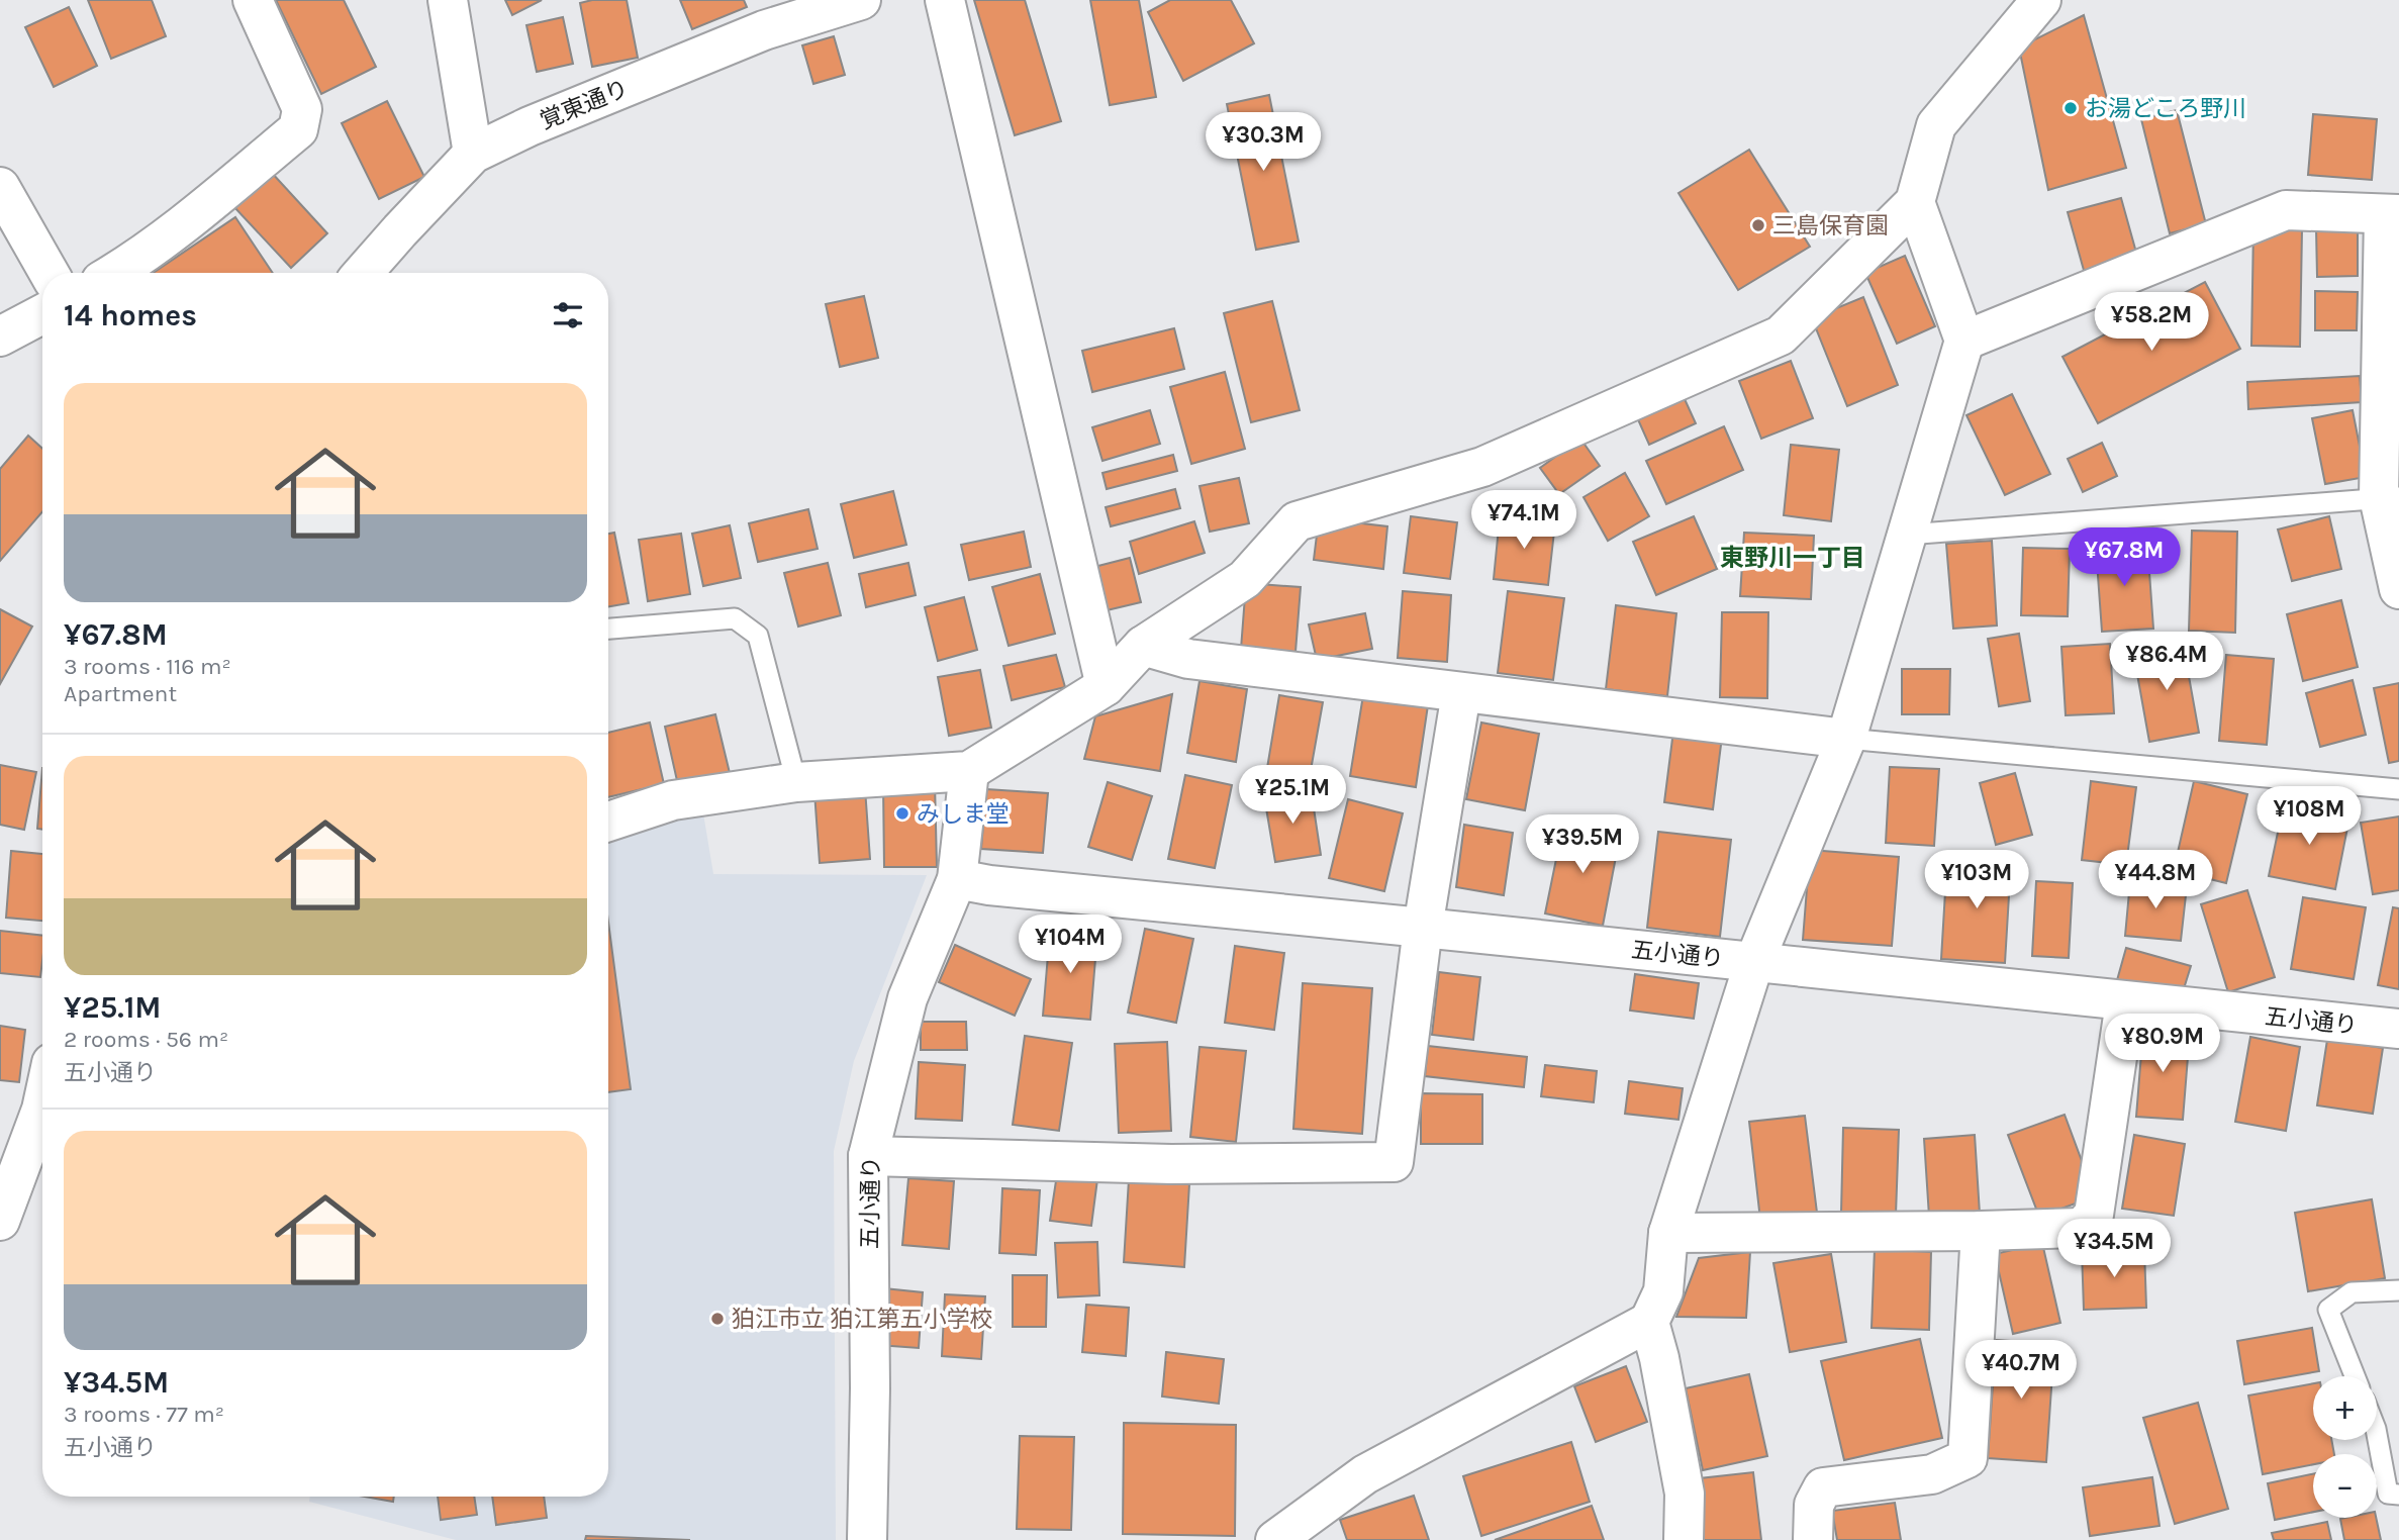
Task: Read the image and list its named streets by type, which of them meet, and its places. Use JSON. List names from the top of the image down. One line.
{"streets":{"street":["覚東通り","五小通り"]},"districts":["東野川一丁目"],"places":["お湯どころ野川","三島保育園","みしま堂","狛江市立 狛江第五小学校"],"page":{"price":["¥30.3M","¥58.2M","¥74.1M","¥67.8M","¥86.4M","¥25.1M","¥108M","¥39.5M","¥103M","¥44.8M","¥104M","¥80.9M","¥34.5M","¥40.7M"],"heading":"14 homes","list":[{"name":"¥67.8M","note":"3 rooms · 116 m² · Apartment"},{"name":"¥25.1M","note":"2 rooms · 56 m² · 五小通り"},{"name":"¥34.5M","note":"3 rooms · 77 m² · 五小通り"}],"map_buttons":["+","−"]}}
